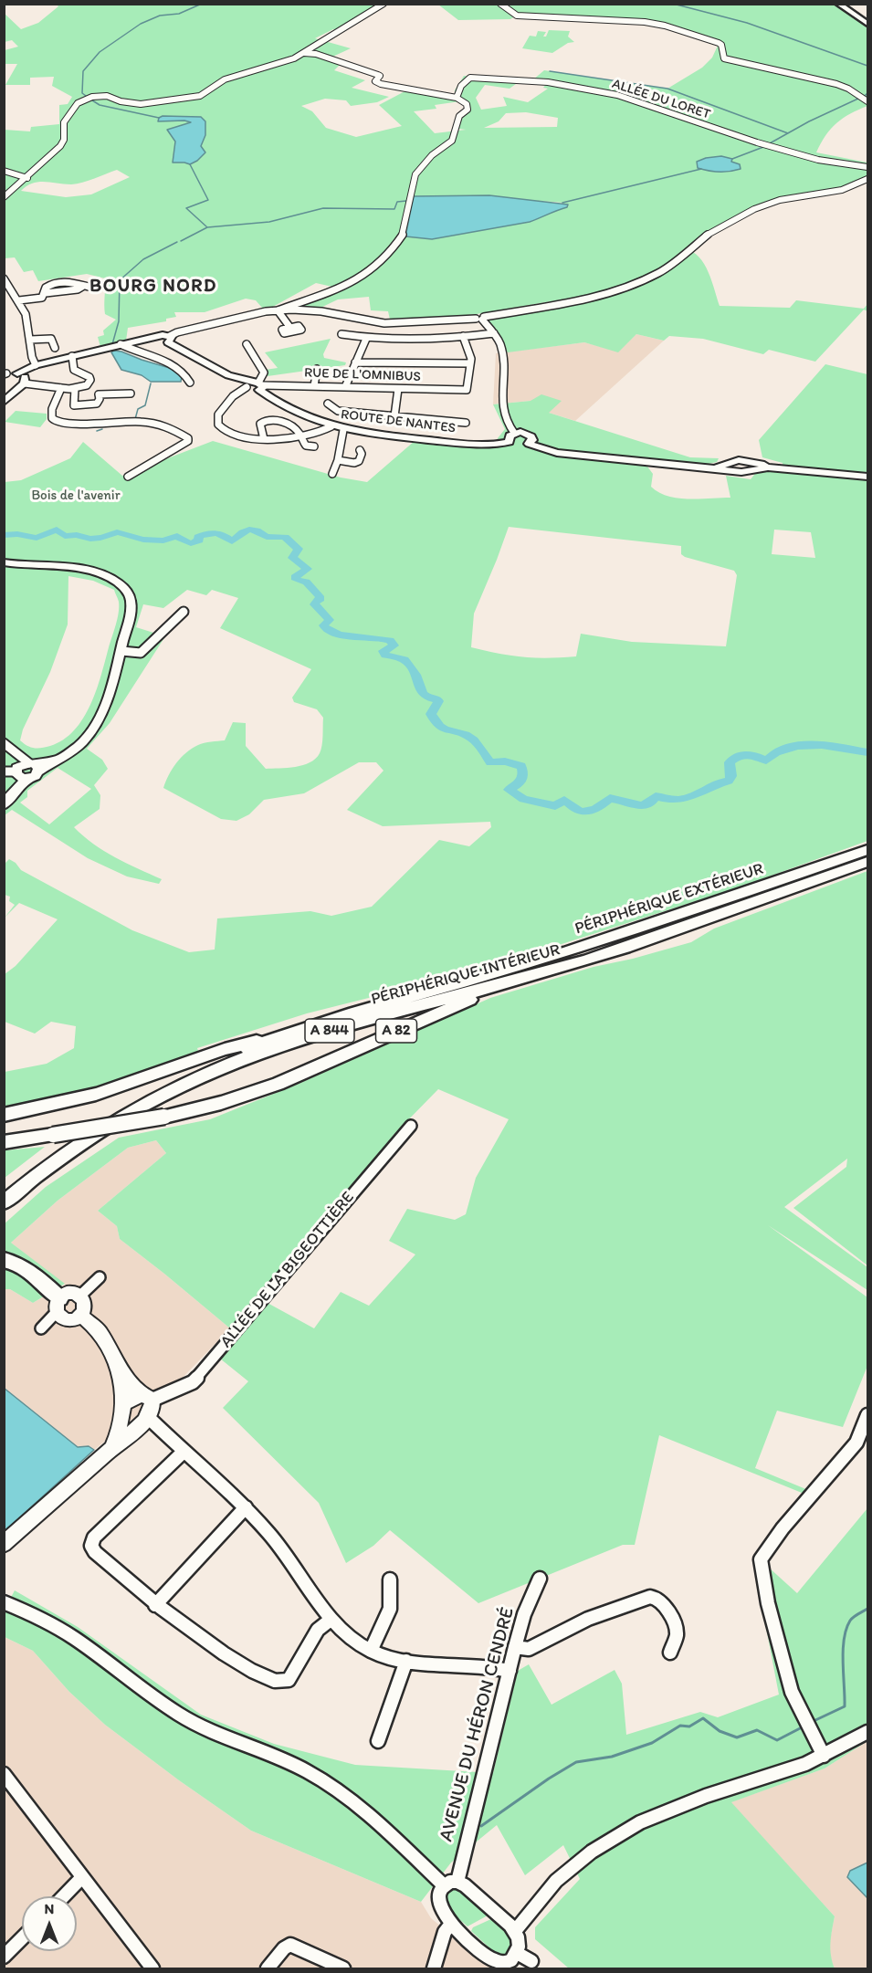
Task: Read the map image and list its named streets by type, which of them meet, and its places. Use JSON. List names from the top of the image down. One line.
{"streets":{"highway":["PÉRIPHÉRIQUE EXTÉRIEUR","PÉRIPHÉRIQUE INTÉRIEUR","A 844","A 82"],"main road":["ROUTE DE NANTES"],"street":["ALLÉE DU LORET","RUE DE L'OMNIBUS","ALLÉE DE LA BIGEOTTIÈRE","AVENUE DU HÉRON CENDRÉ"]},"crossings":[["RUE DE L'OMNIBUS","ROUTE DE NANTES"],["PÉRIPHÉRIQUE INTÉRIEUR","A 82"]],"districts":["BOURG NORD"],"parks":["Bois de l'avenir"],"north":"top"}
